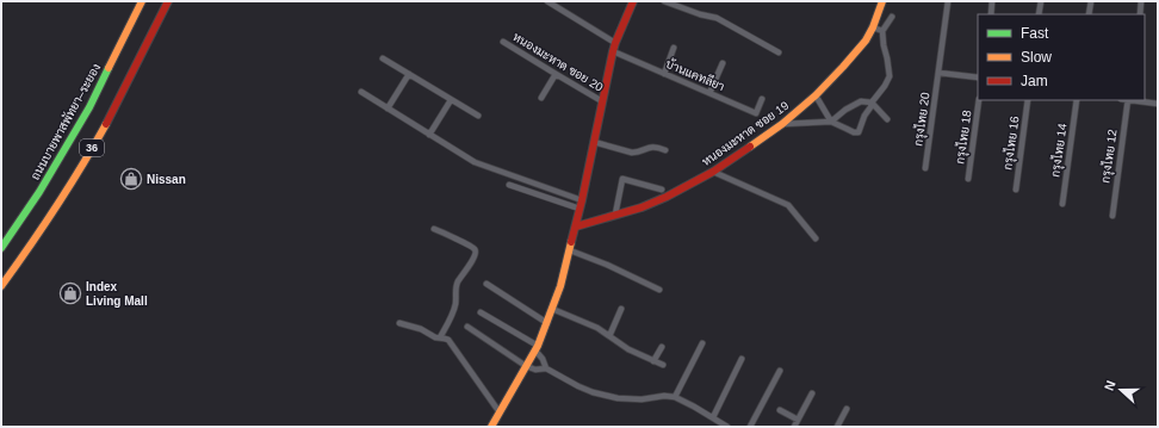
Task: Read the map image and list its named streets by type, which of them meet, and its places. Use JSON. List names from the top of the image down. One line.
{"streets":{"main road":["ถนนบายพาสพัทยา–ระยอง","หนองมะหาด ซอย 19","36"],"street":["หนองมะหาด ซอย 20","บ้านแคทลียา","กรุงไทย 20","กรุงไทย 18","กรุงไทย 16","กรุงไทย 14","กรุงไทย 12"]},"places":{"shop":["Nissan","Index Living Mall"]},"legend":["Fast","Slow","Jam"],"north":"left"}
